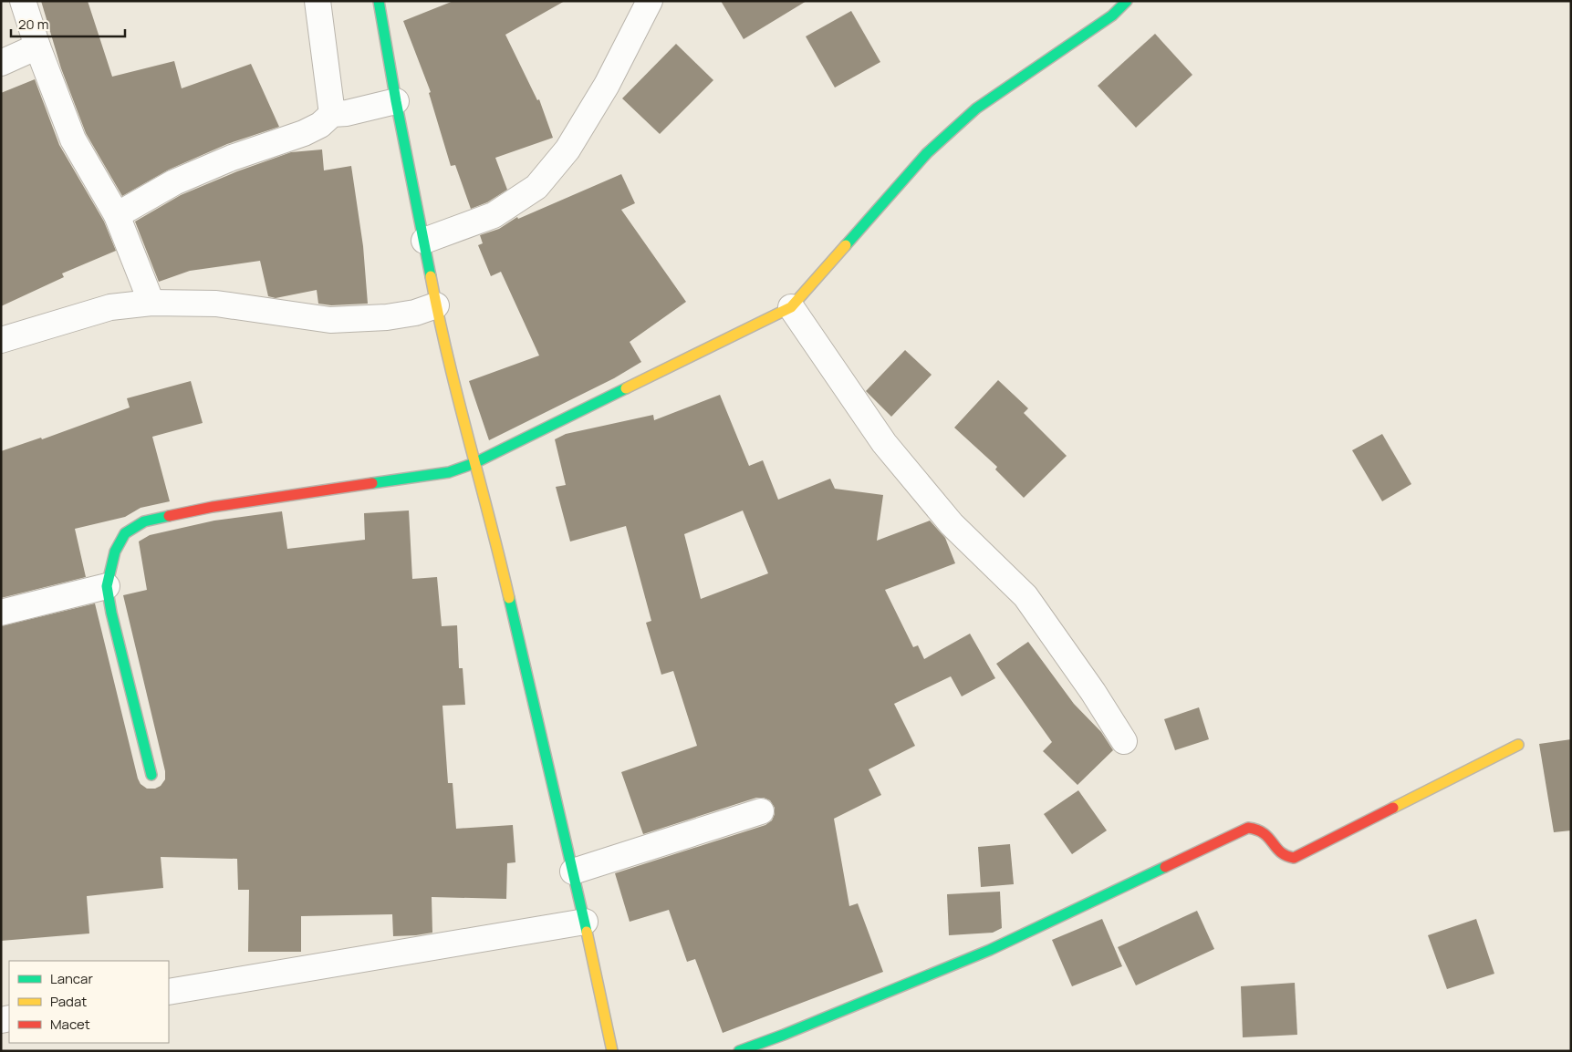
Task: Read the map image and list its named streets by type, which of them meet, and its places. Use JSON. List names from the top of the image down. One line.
{"legend":["Lancar","Padat","Macet"],"scale_bar":"20 m"}
